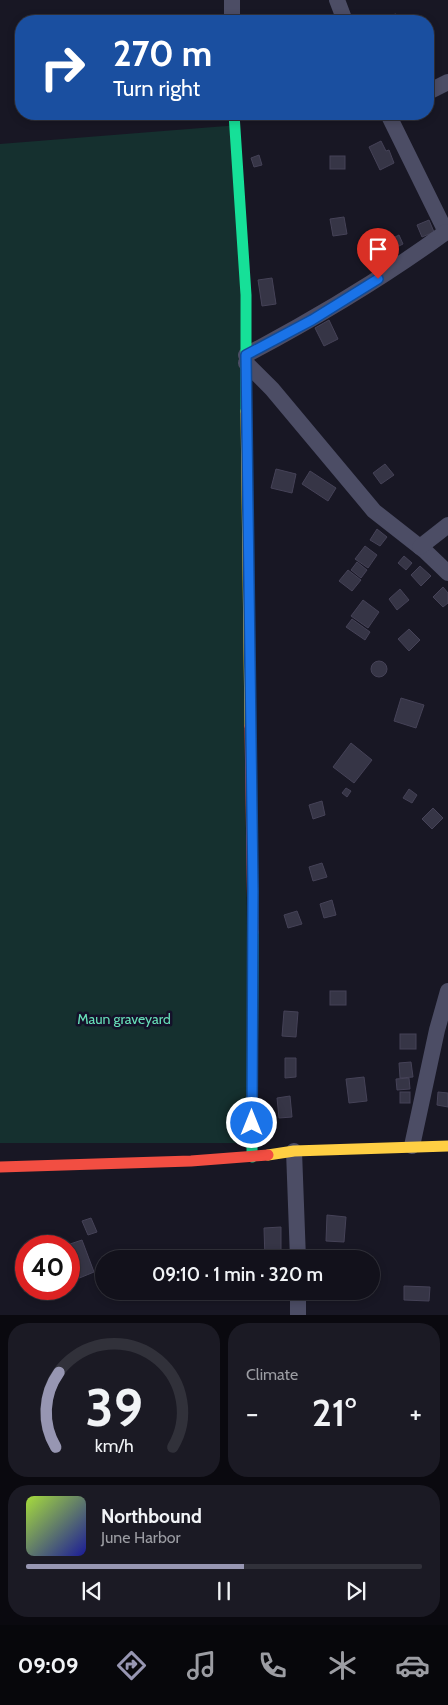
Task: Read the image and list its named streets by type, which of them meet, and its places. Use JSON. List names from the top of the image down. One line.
{"parks":["Maun graveyard"],"page":{"turn":["270 m","Turn right"],"limit":"40","trip":"09:10 · 1 min · 320 m","tile":"Climate","heat":["−","21°","+"],"song":["Northbound","June Harbor"],"tabs":"09:09","gauge":["39","km/h"]}}
